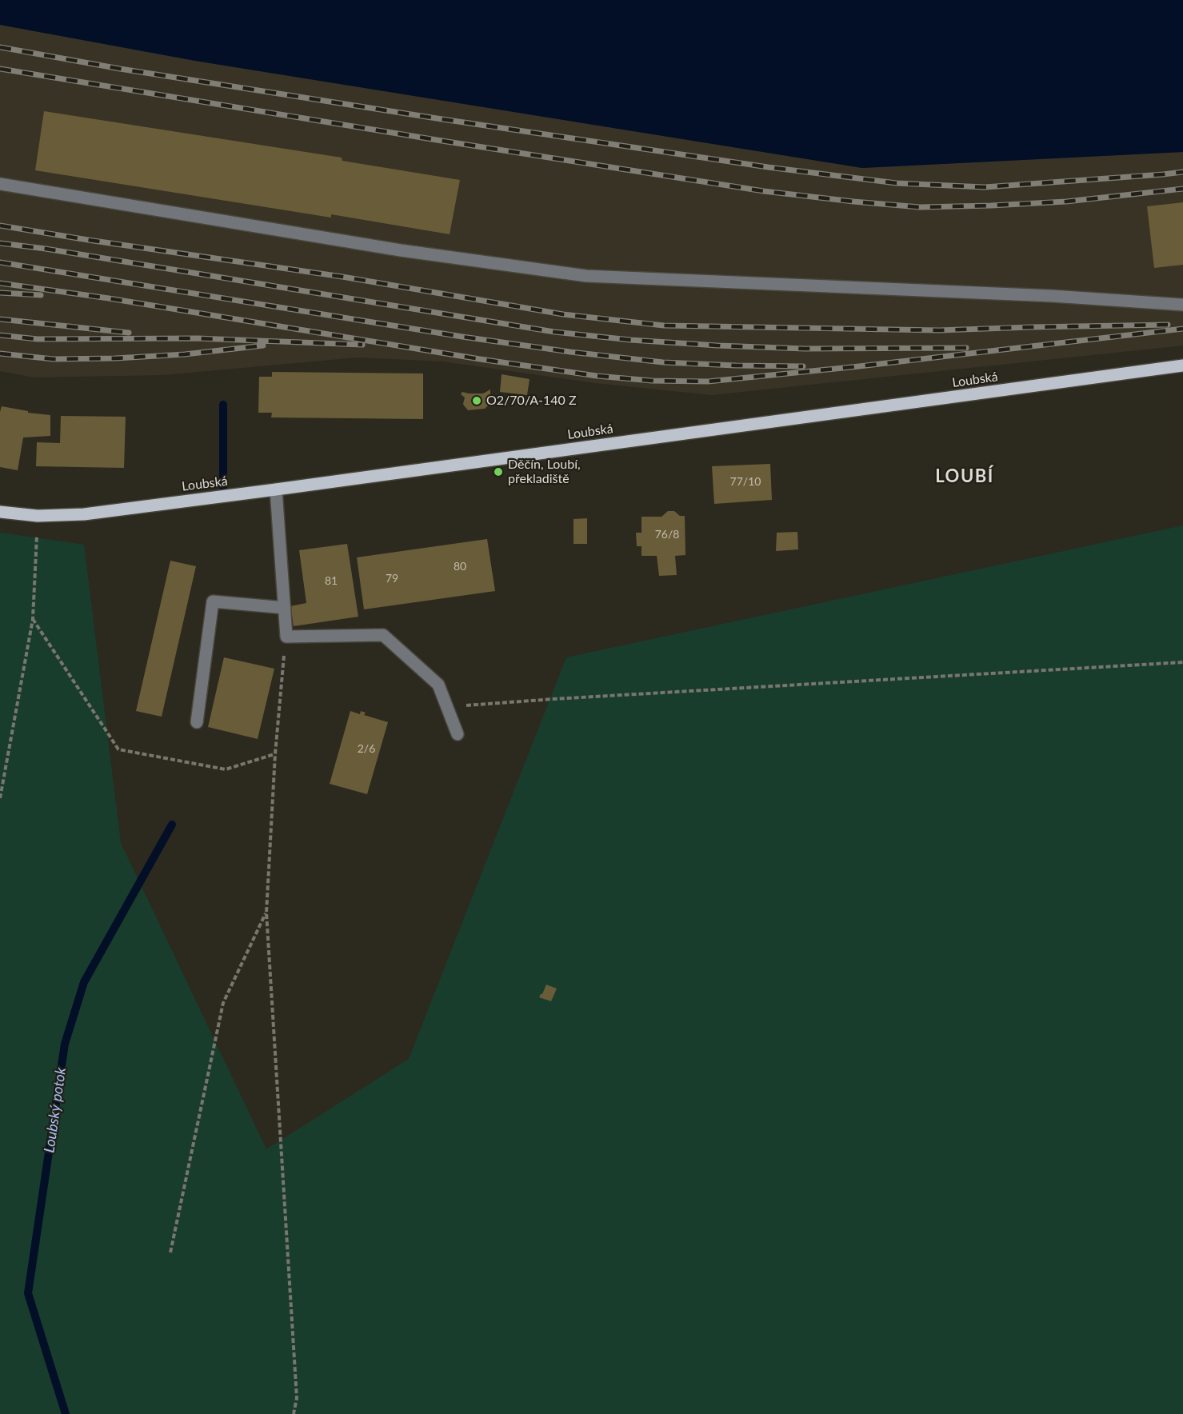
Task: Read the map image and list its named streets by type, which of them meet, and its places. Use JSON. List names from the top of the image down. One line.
{"streets":{"main road":["Loubská"]},"districts":["LOUBÍ"],"water":["Loubský potok"],"places":["O2/70/A-140 Z","Děčín, Loubí, překladiště"],"house_numbers":["77/10","76/8","80","79","81","2/6"]}
